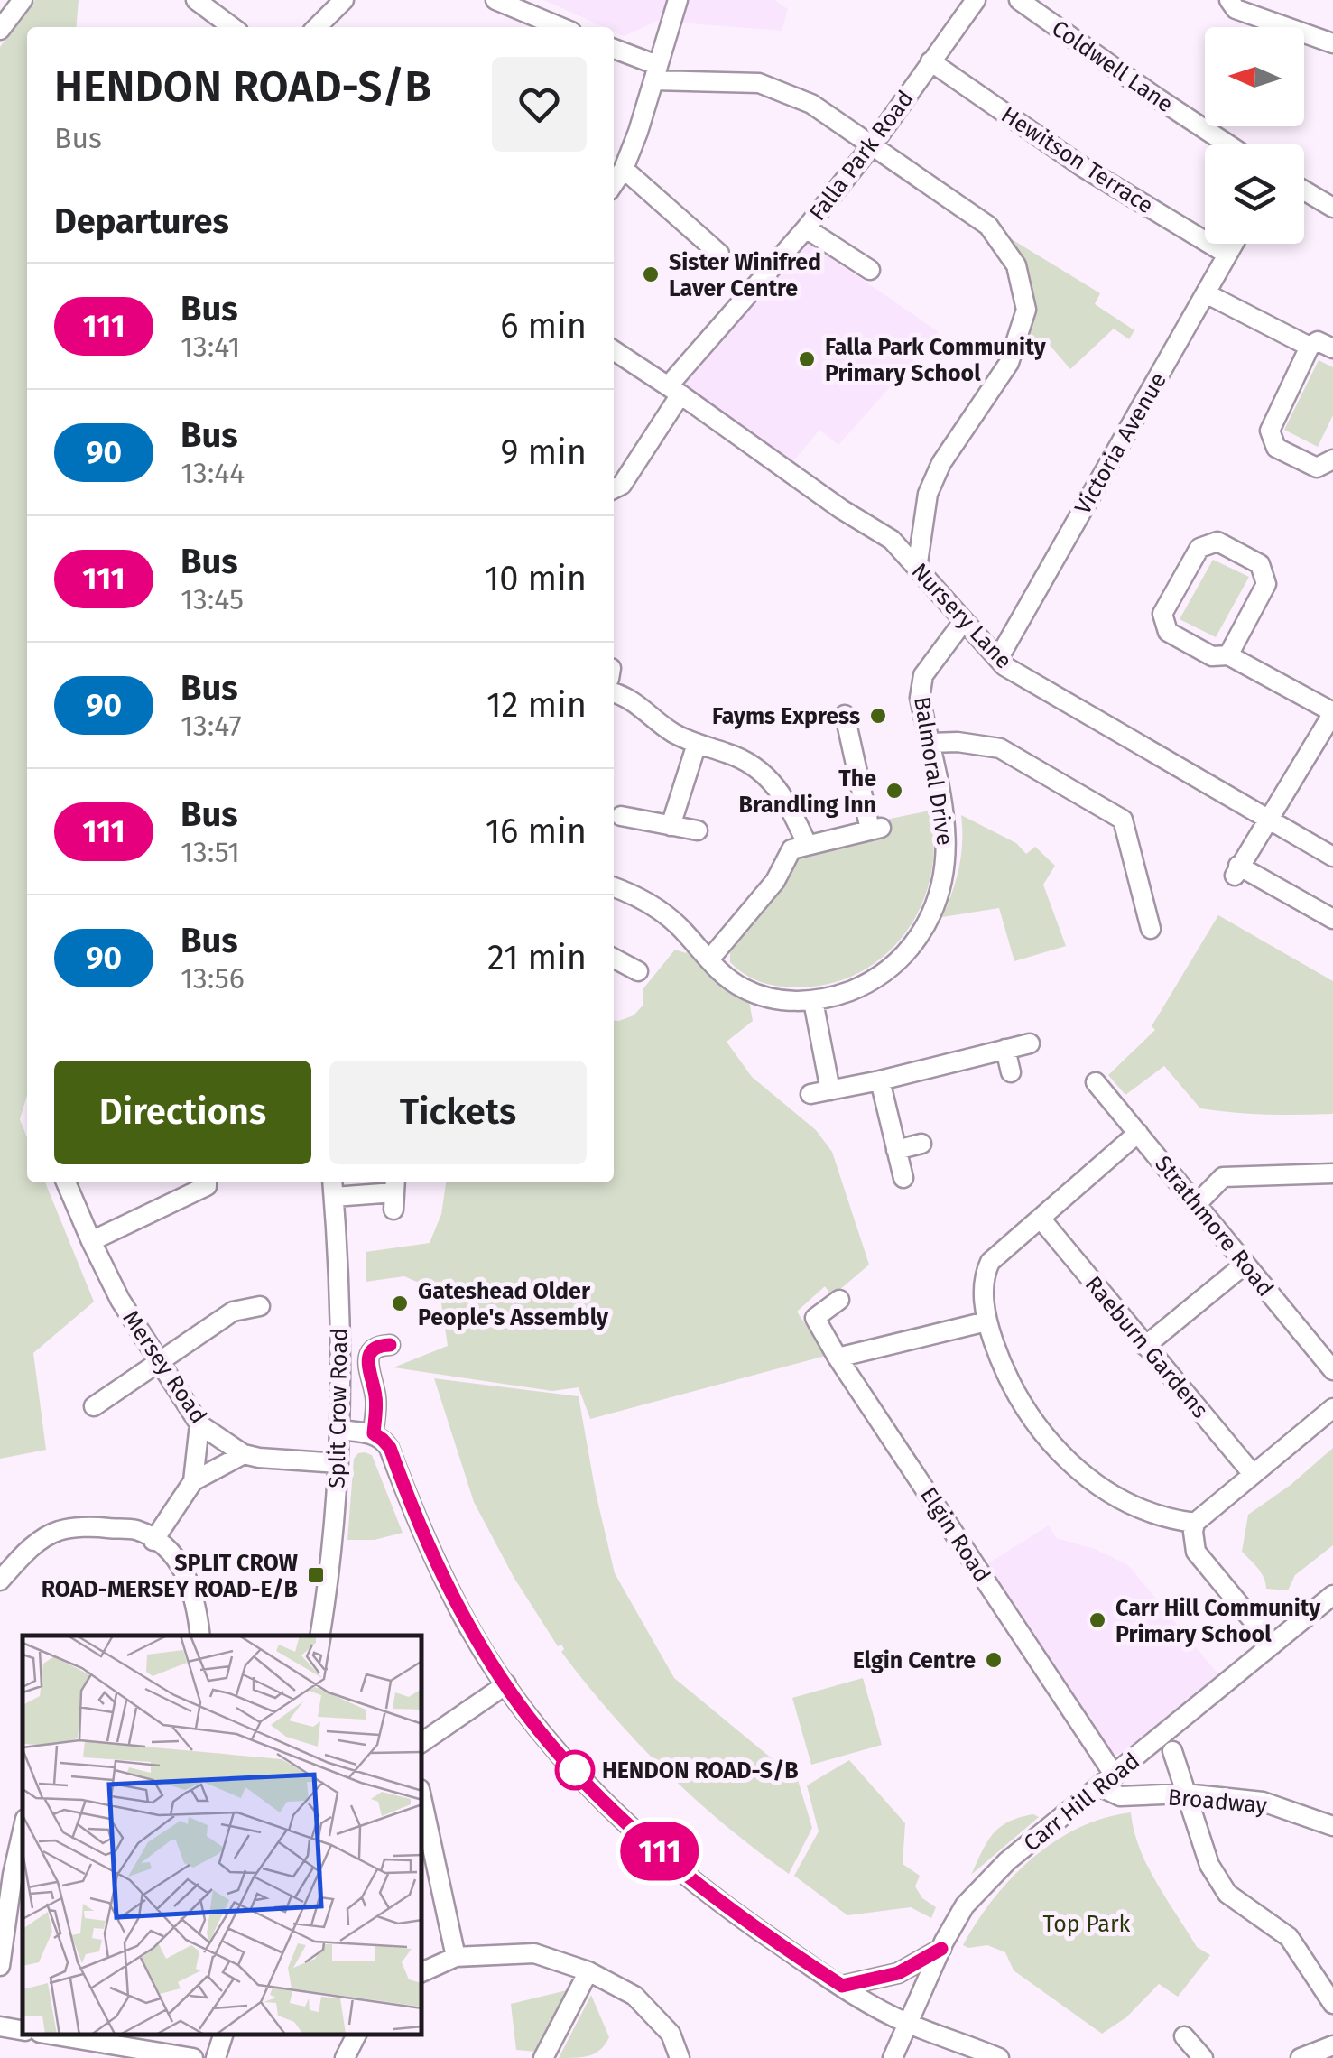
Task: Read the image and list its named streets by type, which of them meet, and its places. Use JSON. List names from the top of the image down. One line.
{"streets":{"street":["Coldwell Lane","Falla Park Road","Hewitson Terrace","Victoria Avenue","Nursery Lane","Balmoral Drive","Strathmore Road","Raeburn Gardens","Mersey Road","Split Crow Road","Elgin Road","Broadway","Carr Hill Road"]},"crossings":[["Falla Park Road","Hewitson Terrace"],["Falla Park Road","Nursery Lane"],["Hewitson Terrace","Victoria Avenue"],["Victoria Avenue","Nursery Lane"],["Nursery Lane","Balmoral Drive"],["Mersey Road","Split Crow Road"],["Elgin Road","Broadway"],["Elgin Road","Carr Hill Road"],["Broadway","Carr Hill Road"]],"parks":["Top Park"],"places":{"other":["Sister Winifred Laver Centre","Falla Park Community Primary School","Fayms Express","The Brandling Inn","Gateshead Older People's Assembly","Carr Hill Community Primary School","Elgin Centre","HENDON ROAD-S/B"],"transit":["SPLIT CROW ROAD-MERSEY ROAD-E/B"]},"lines":["bus line 111"],"north":"left","page":{"on_map":"111","heading":[["HENDON ROAD-S/B","Bus"],"Departures"],"list":[{"mark":"111","name":"Bus","note":"13:41","value":"6 min"},{"mark":"90","name":"Bus","note":"13:44","value":"9 min"},{"mark":"111","name":"Bus","note":"13:45","value":"10 min"},{"mark":"90","name":"Bus","note":"13:47","value":"12 min"},{"mark":"111","name":"Bus","note":"13:51","value":"16 min"},{"mark":"90","name":"Bus","note":"13:56","value":"21 min"}],"buttons":["Directions","Tickets"]}}
